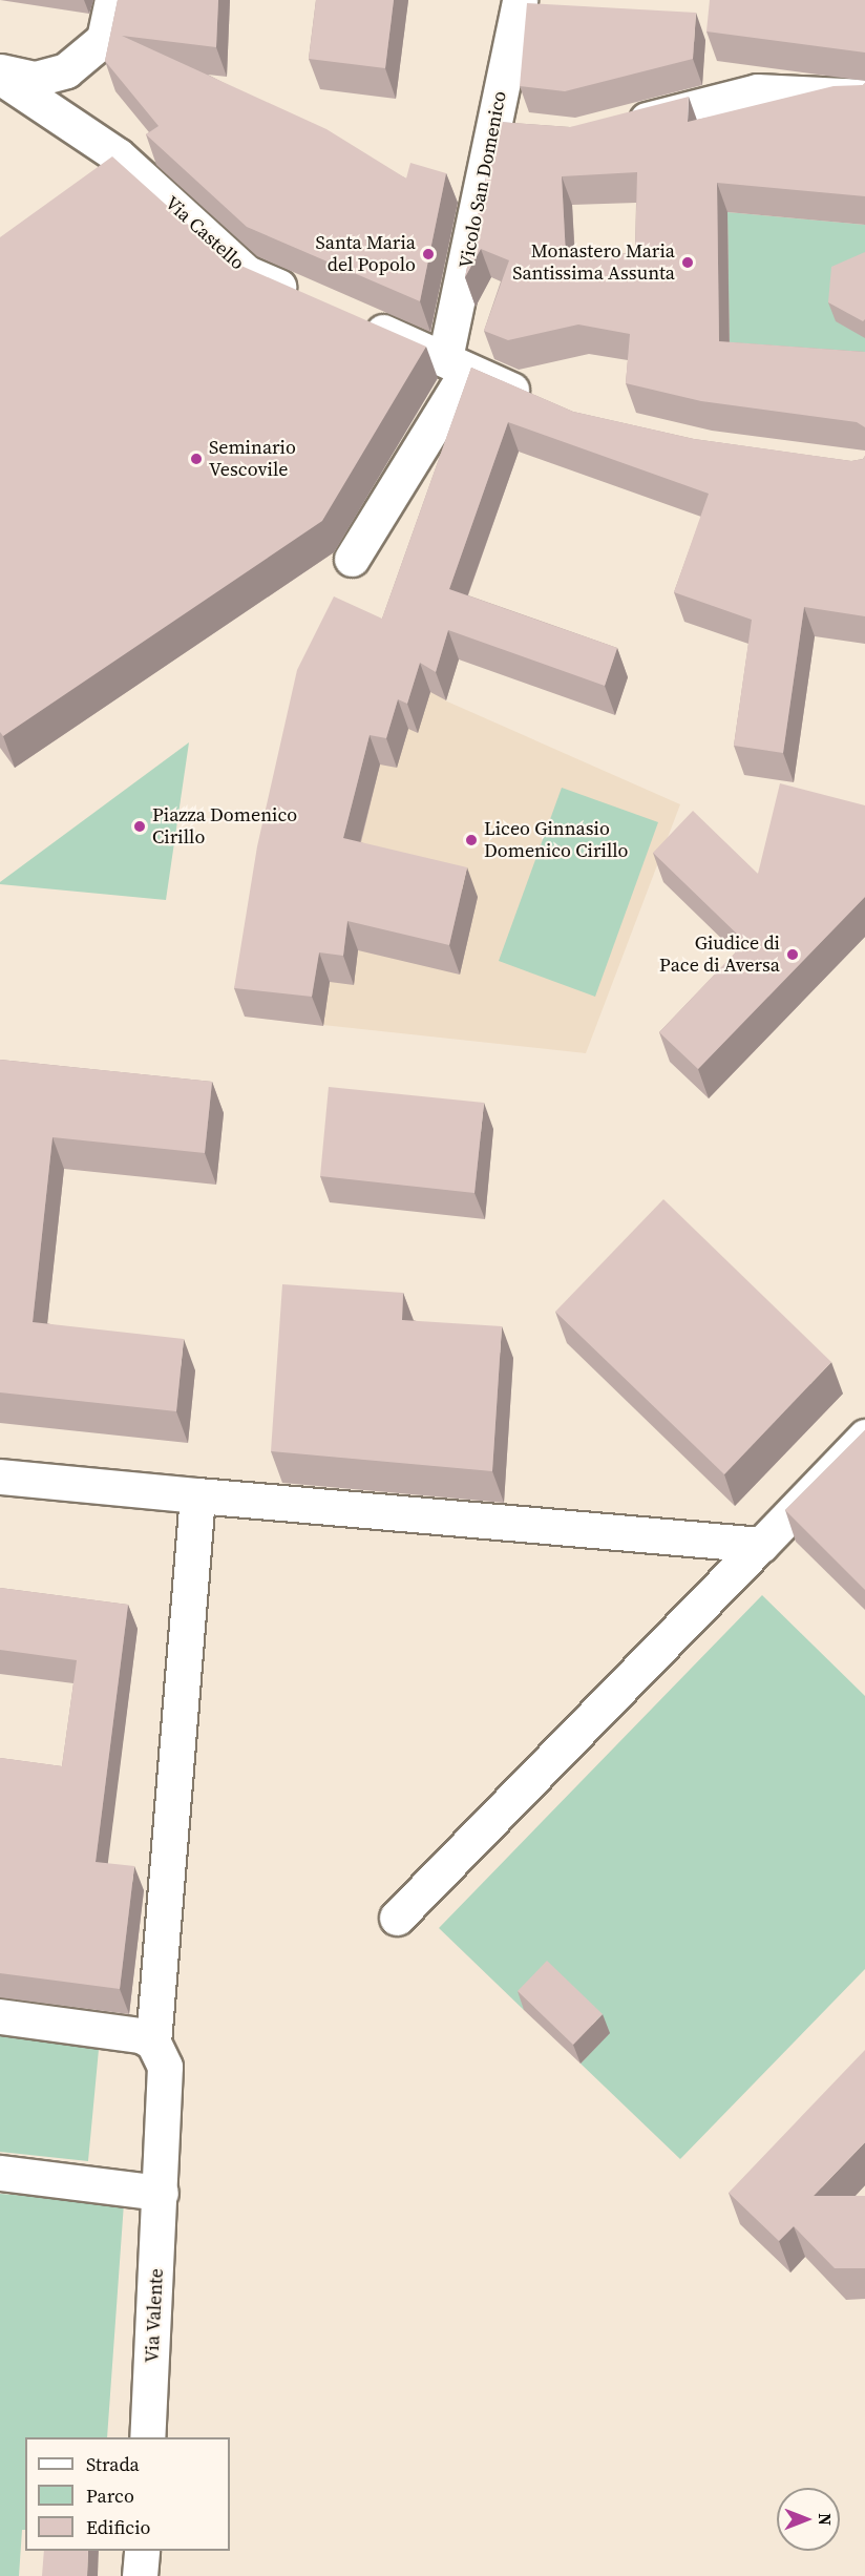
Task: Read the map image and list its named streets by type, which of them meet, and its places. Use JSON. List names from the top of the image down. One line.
{"streets":{"street":["Vicolo San Domenico","Via Castello","Via Valente"]},"places":["Santa Maria del Popolo","Monastero Maria Santissima Assunta","Seminario Vescovile","Piazza Domenico Cirillo","Liceo Ginnasio Domenico Cirillo","Giudice di Pace di Aversa"],"legend":["Strada","Parco","Edificio"],"north":"right"}
